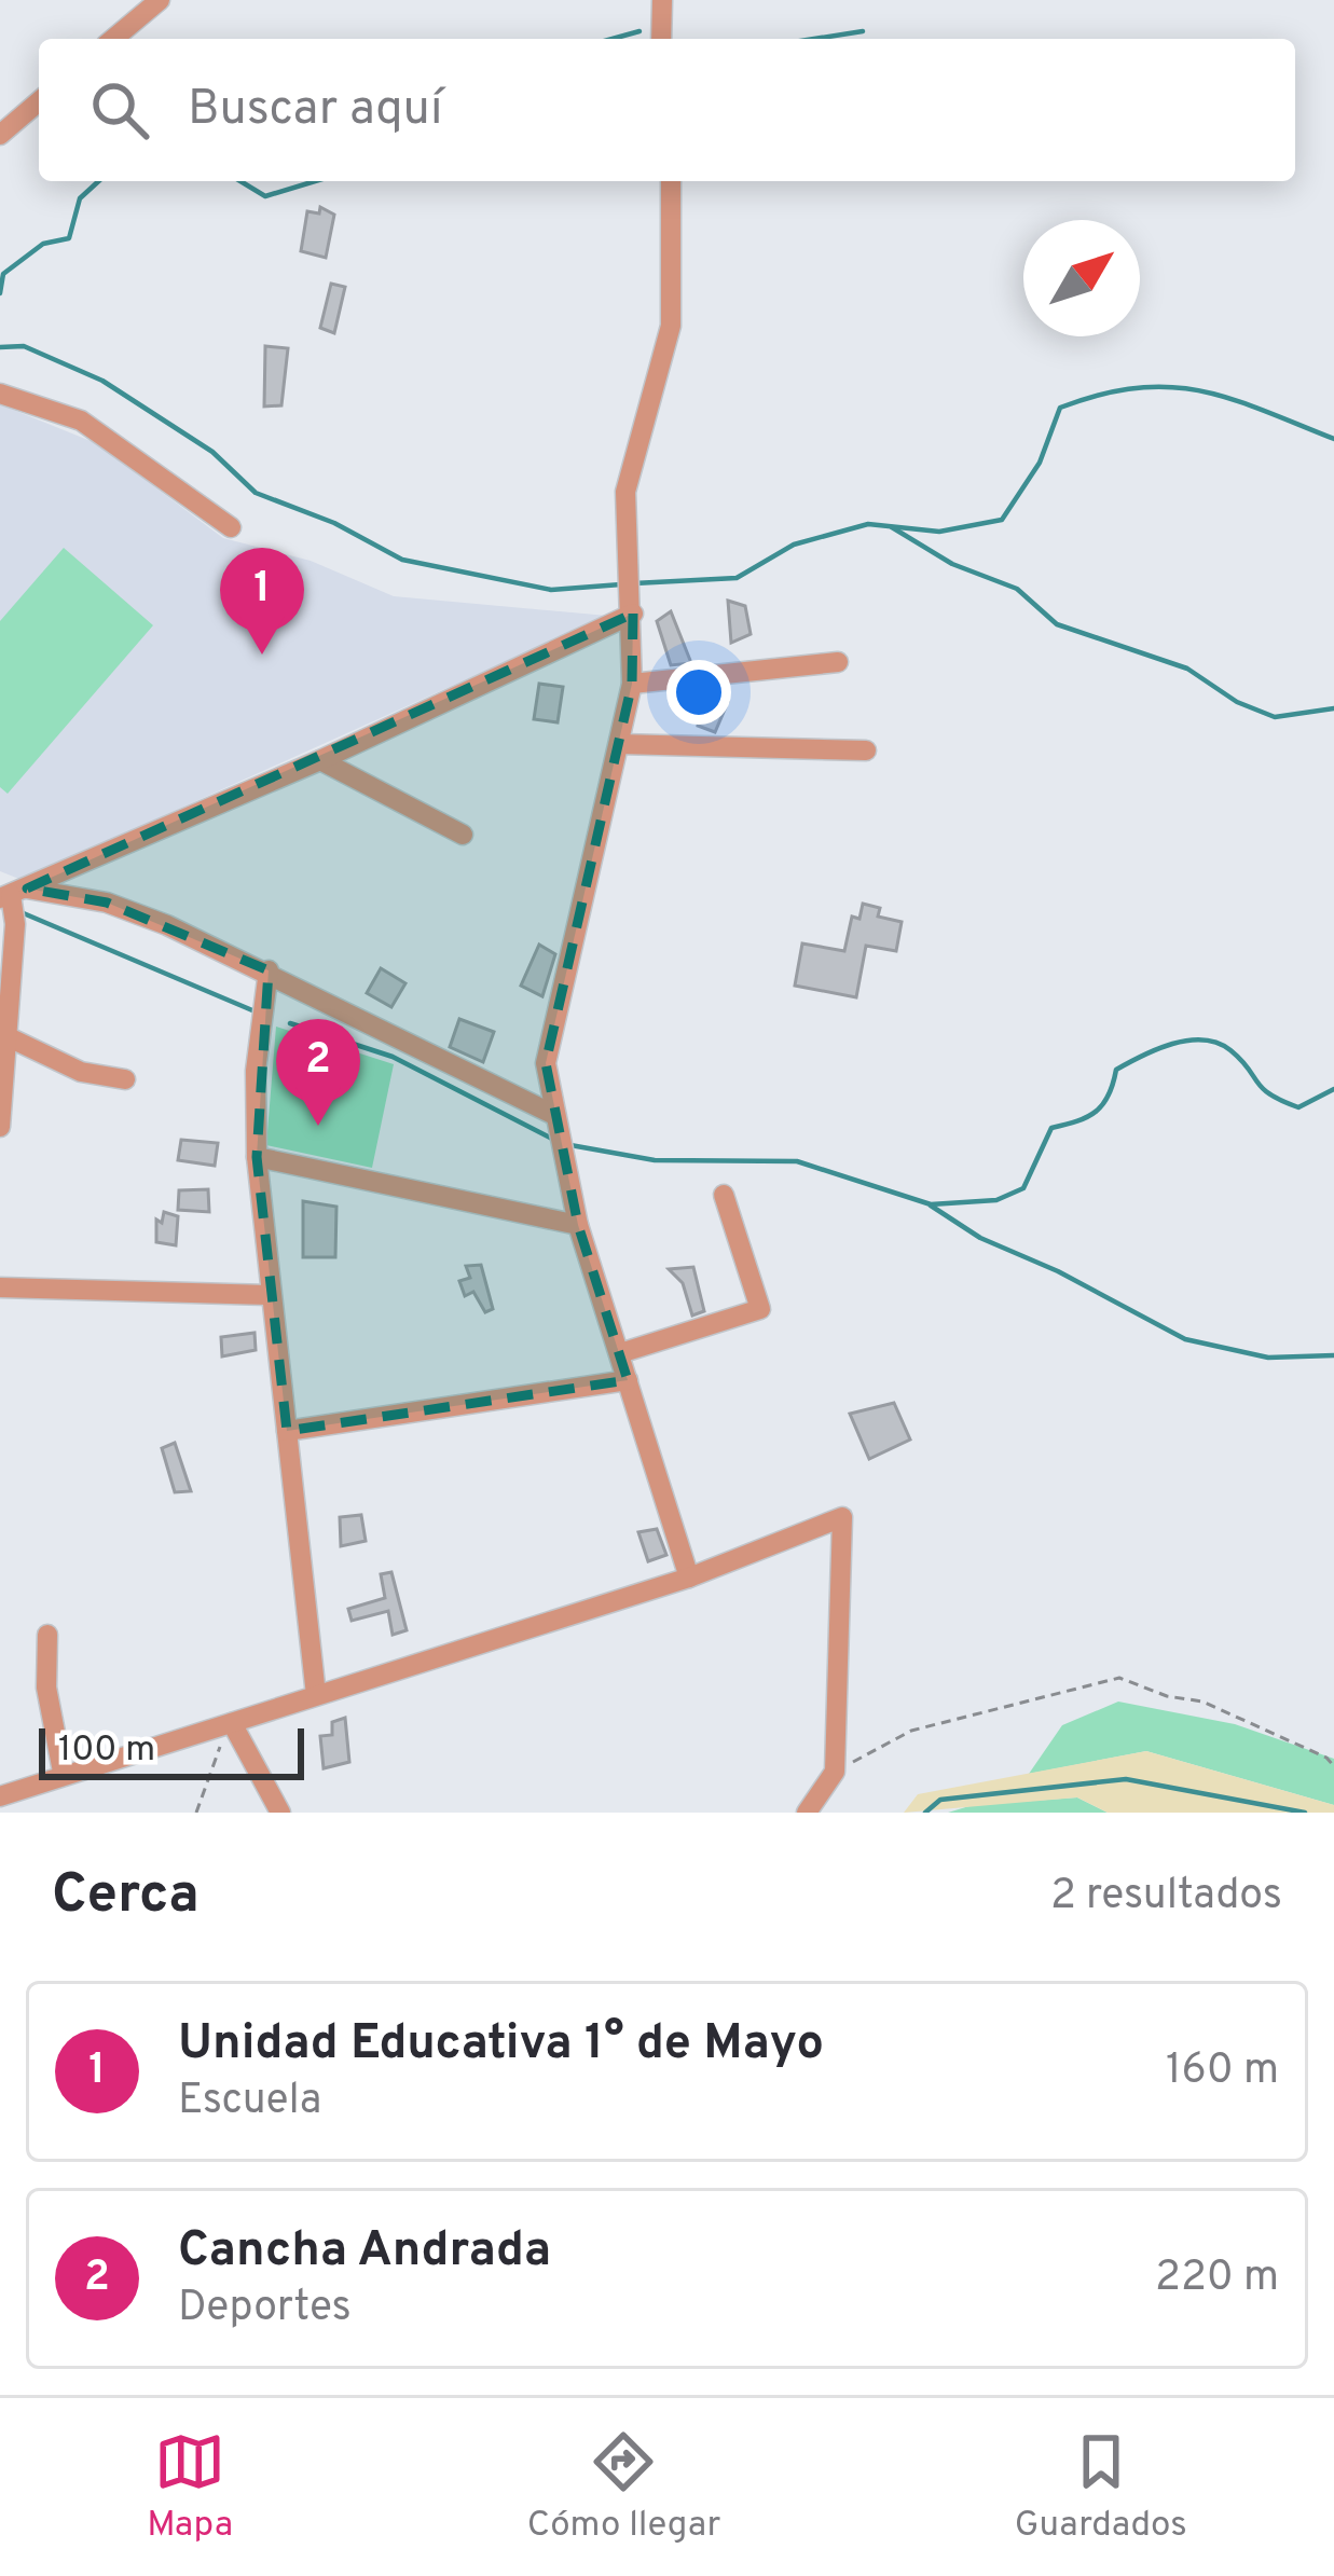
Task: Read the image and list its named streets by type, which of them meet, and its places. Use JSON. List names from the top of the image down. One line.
{"scale_bar":"100 m","north":"top right","page":{"search":"Buscar aquí","pins":["1","2"],"scale":"100 m","heading":["Cerca","2 resultados"],"list":[{"mark":"1","name":"Unidad Educativa 1° de Mayo","note":"Escuela","value":"160 m"},{"mark":"2","name":"Cancha Andrada","note":"Deportes","value":"220 m"}],"nav":["Mapa","Cómo llegar","Guardados"]}}
